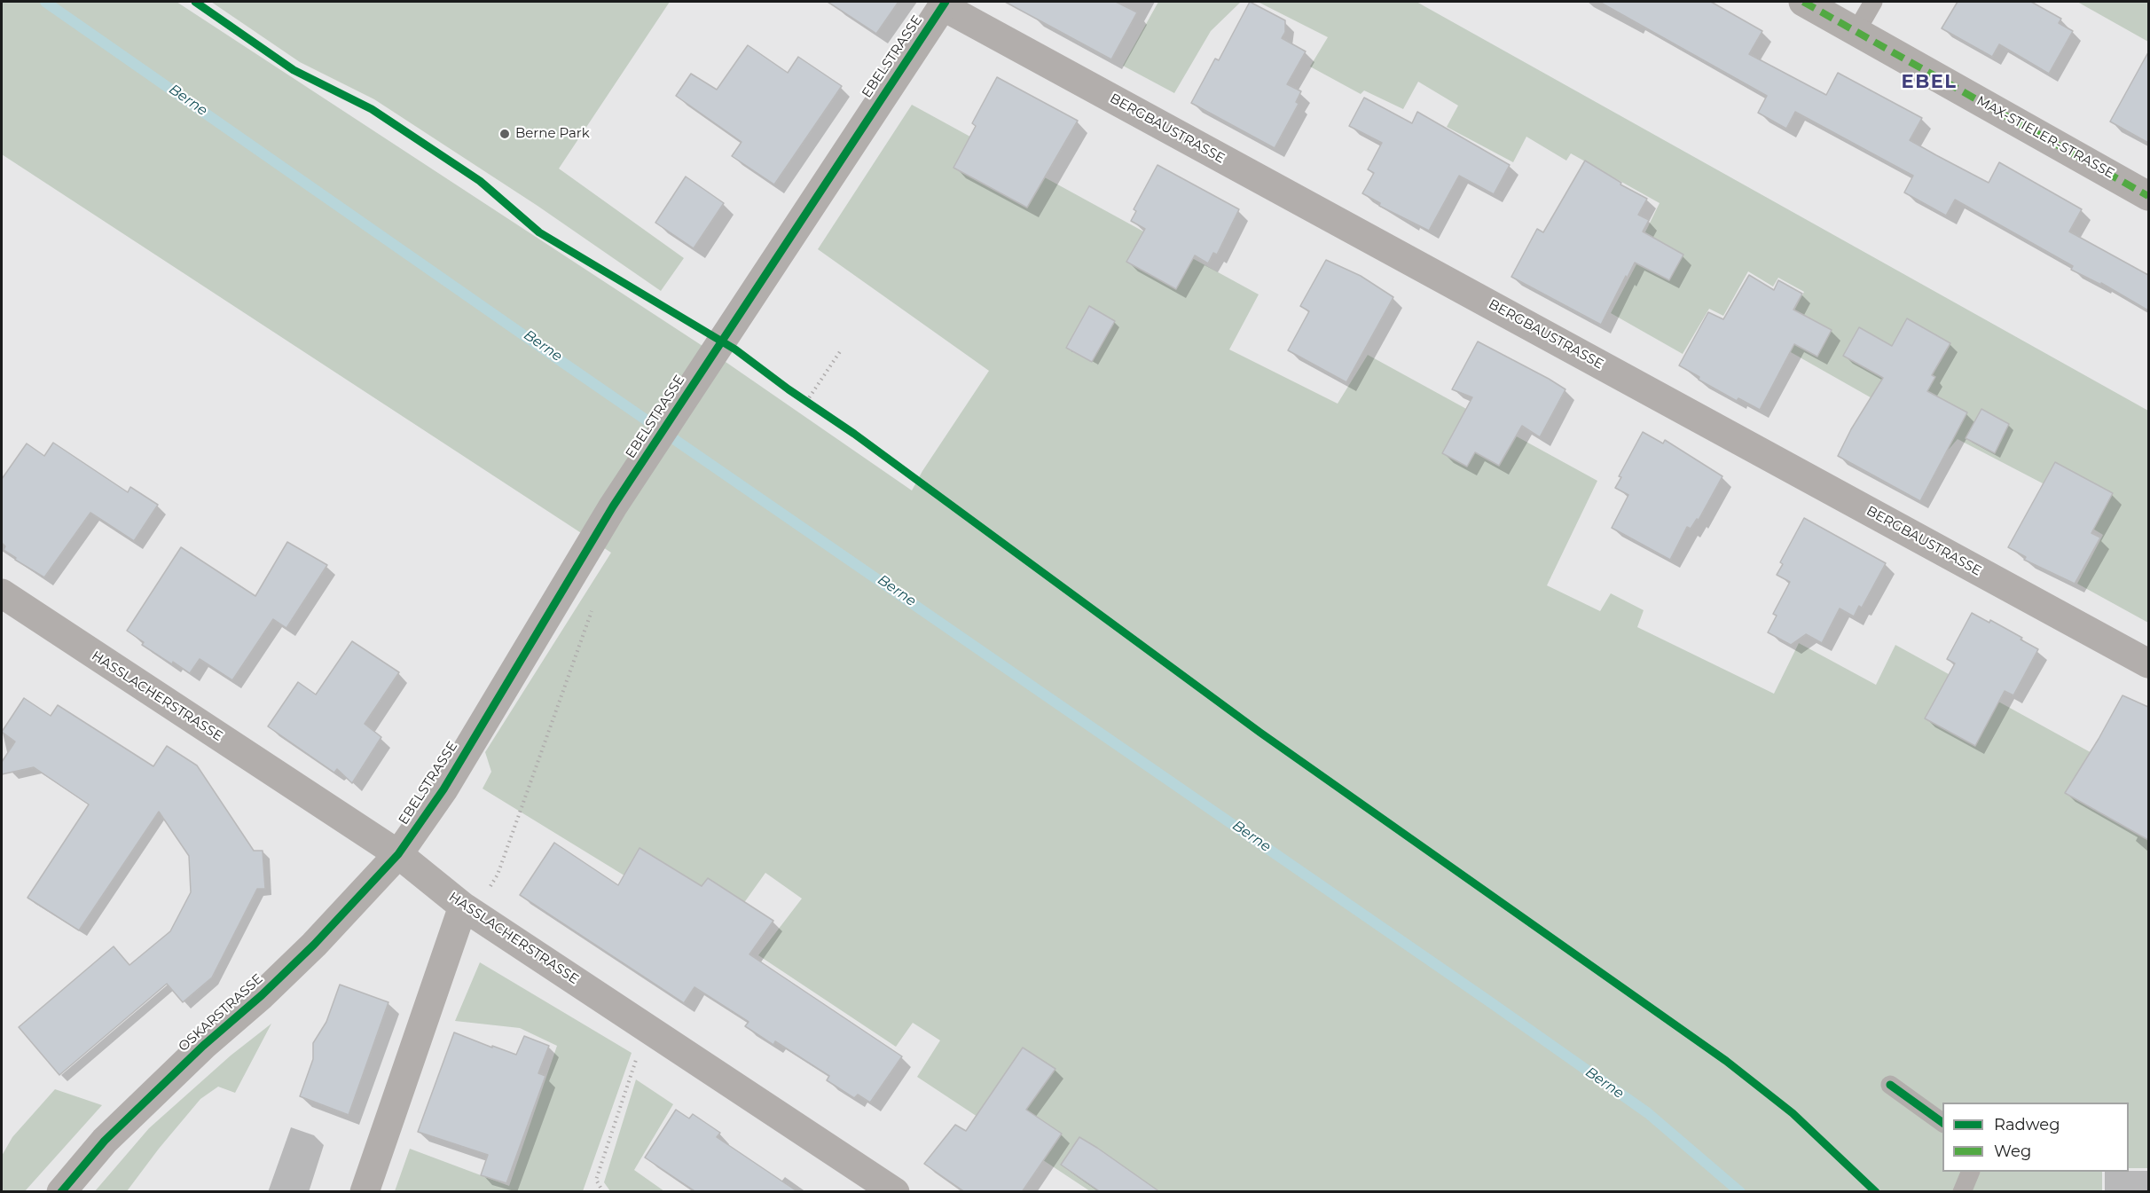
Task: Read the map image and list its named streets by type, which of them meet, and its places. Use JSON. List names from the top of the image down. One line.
{"streets":{"street":["EBELSTRASSE","BERGBAUSTRASSE","MAX-STIELER-STRASSE","HASSLACHERSTRASSE","OSKARSTRASSE"]},"crossings":[["EBELSTRASSE","BERGBAUSTRASSE"],["EBELSTRASSE","HASSLACHERSTRASSE"],["EBELSTRASSE","OSKARSTRASSE"],["HASSLACHERSTRASSE","OSKARSTRASSE"]],"districts":["EBEL"],"water":["Berne"],"places":["Berne Park"],"legend":["Radweg","Weg"]}
